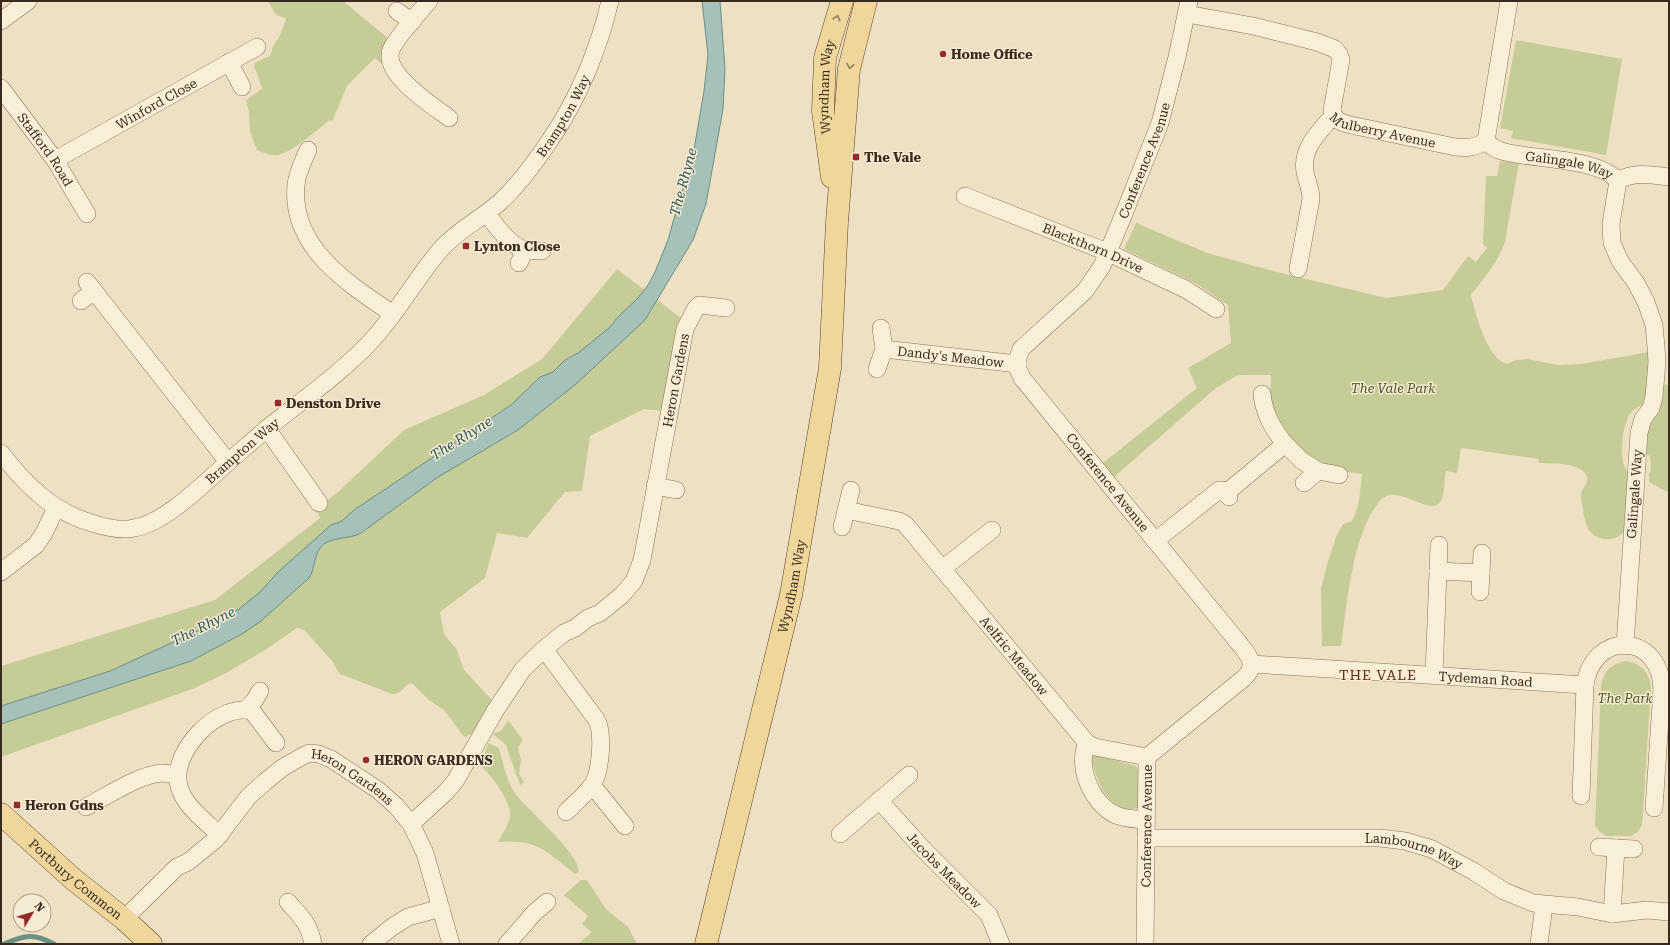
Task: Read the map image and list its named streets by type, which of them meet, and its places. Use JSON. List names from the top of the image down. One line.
{"streets":{"main road":["Wyndham Way","Portbury Common"],"street":["Winford Close","Brampton Way","Mulberry Avenue","Stafford Road","Conference Avenue","Galingale Way","Blackthorn Drive","Dandy's Meadow","Heron Gardens","Aelfric Meadow","Tydeman Road","Lambourne Way","Jacobs Meadow"]},"crossings":[["Winford Close","Stafford Road"],["Mulberry Avenue","Conference Avenue"],["Mulberry Avenue","Galingale Way"],["Conference Avenue","Blackthorn Drive"],["Conference Avenue","Dandy's Meadow"],["Conference Avenue","Tydeman Road"],["Conference Avenue","Lambourne Way"],["Heron Gardens","Portbury Common"]],"districts":["THE VALE"],"water":["The Rhyne"],"parks":["The Vale Park","The Park"],"places":{"other":["Home Office","HERON GARDENS"],"transit":["The Vale","Lynton Close","Denston Drive","Heron Gdns"]},"north":"top right"}
